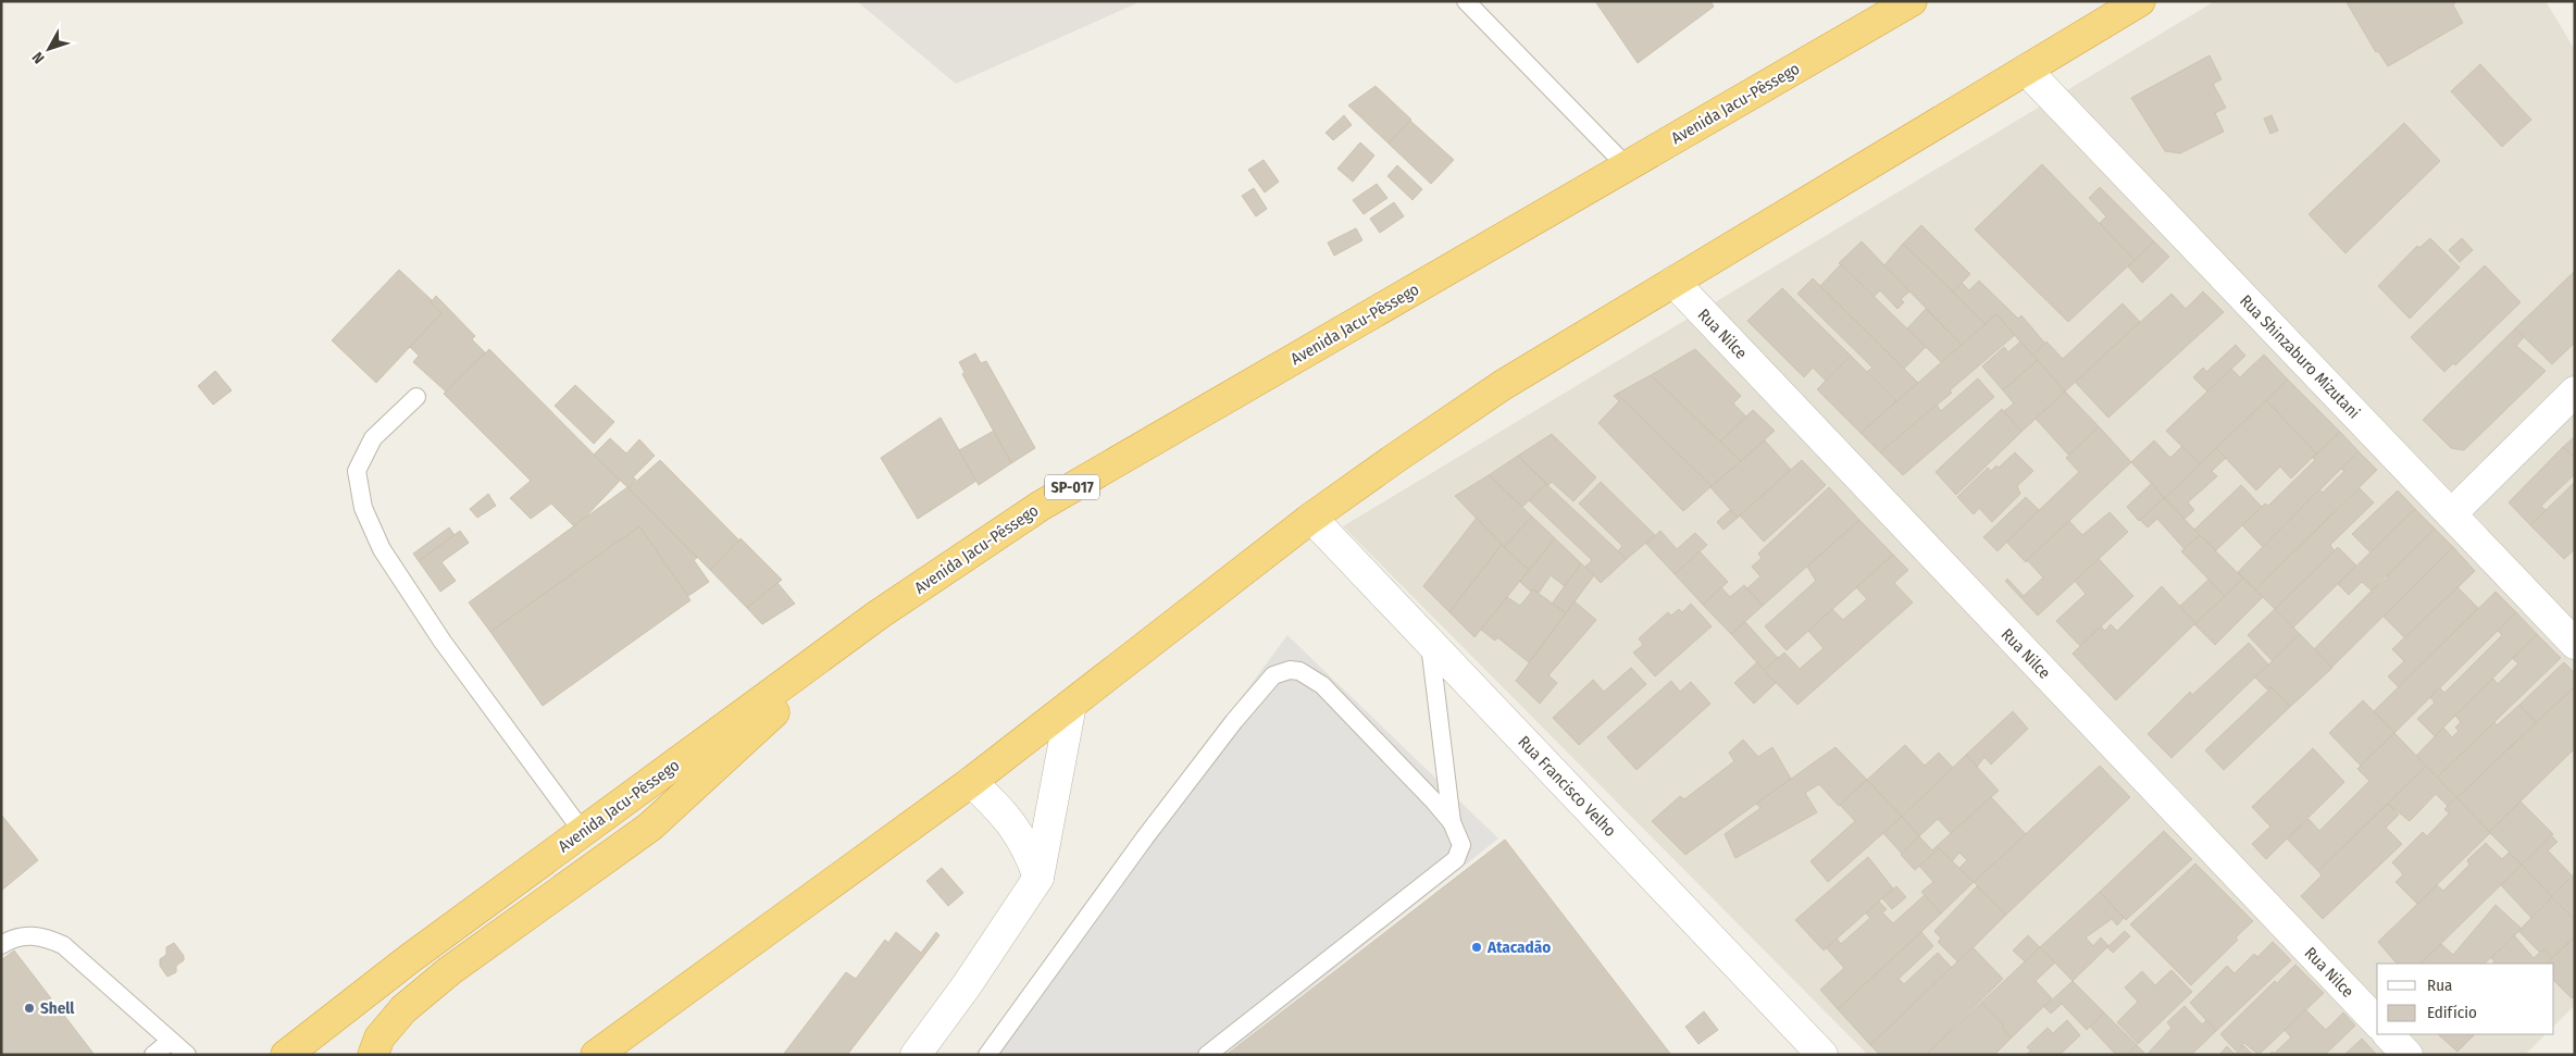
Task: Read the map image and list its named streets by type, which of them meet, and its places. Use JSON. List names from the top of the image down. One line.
{"streets":{"highway":["Avenida Jacu-Pêssego","SP-017"],"street":["Rua Nilce","Rua Shinzaburo Mizutani","Rua Francisco Velho"]},"places":["Atacadão","Shell"],"legend":["Rua","Edifício"],"north":"bottom left"}
